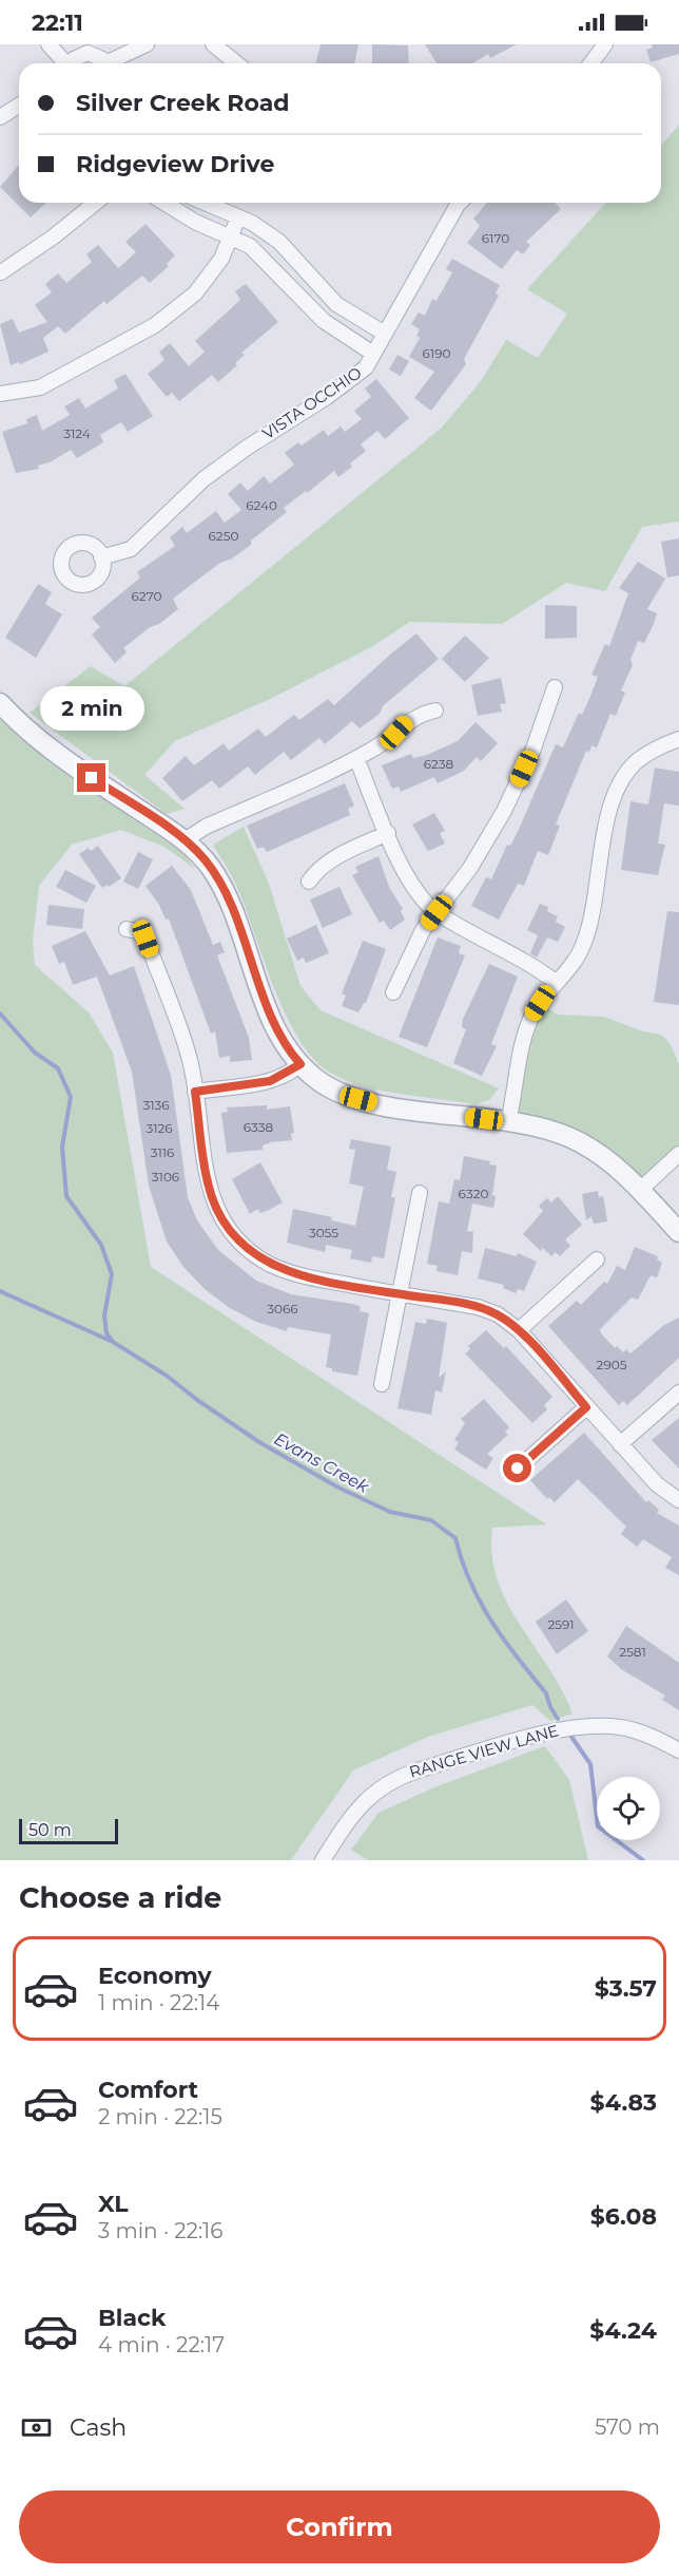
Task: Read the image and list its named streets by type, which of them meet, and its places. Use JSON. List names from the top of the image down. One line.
{"streets":{"street":["VISTA OCCHIO","RANGE VIEW LANE"]},"water":["Evans Creek"],"house_numbers":["6170","6190","3124","6240","6250","6270","6238","3136","6338","3126","3116","3106","6320","3055","3066","2905","2591","2581"],"scale_bar":"50 m","page":{"status":"22:11","banner":["Silver Creek Road","Ridgeview Drive"],"bubble":"2 min","scale":"50 m","heading":"Choose a ride","list":[{"name":"Economy","note":"1 min · 22:14","value":"$3.57"},{"name":"Comfort","note":"2 min · 22:15","value":"$4.83"},{"name":"XL","note":"3 min · 22:16","value":"$6.08"},{"name":"Black","note":"4 min · 22:17","value":"$4.24"}],"pay":["Cash","570 m"],"buttons":"Confirm"}}
